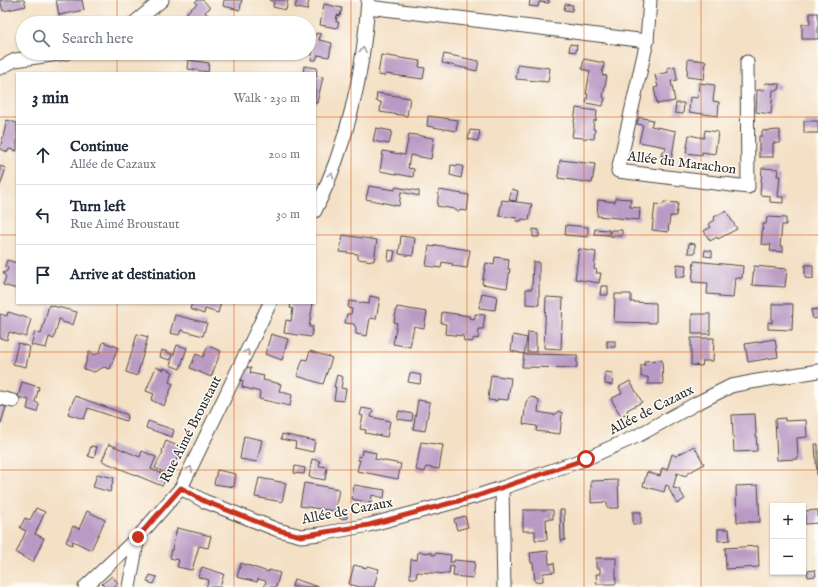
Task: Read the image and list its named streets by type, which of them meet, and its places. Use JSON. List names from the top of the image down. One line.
{"streets":{"street":["Allée du Marachon","Allée de Cazaux","Rue Aimé Broustaut"]},"crossings":[["Allée de Cazaux","Rue Aimé Broustaut"]],"one_way":["Rue Aimé Broustaut"],"page":{"search":"Search here","heading":["3 min","Walk · 230 m"],"list":[["Continue","Allée de Cazaux","200 m"],["Turn left","Rue Aimé Broustaut","30 m"],"Arrive at destination"],"map_buttons":["+","−"]}}
